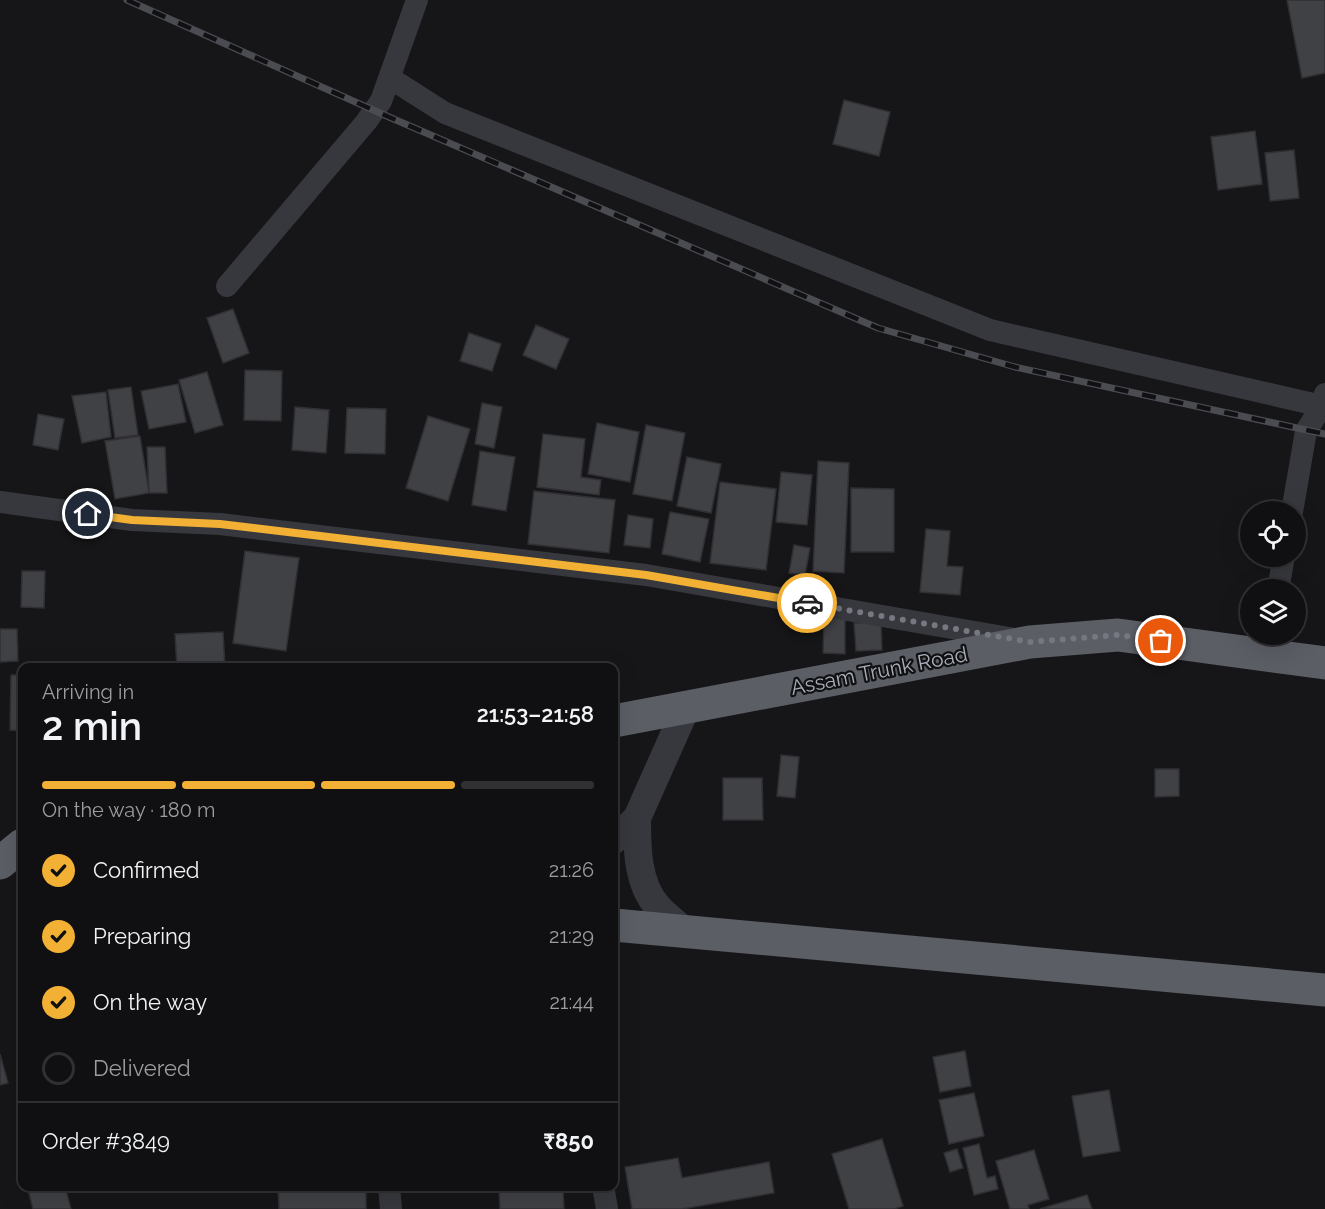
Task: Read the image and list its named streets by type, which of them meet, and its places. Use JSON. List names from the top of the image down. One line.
{"streets":{"highway":["Assam Trunk Road"]},"page":{"heading":["2 min","Arriving in","21:53–21:58"],"panel":["Order #3849","₹850"],"bar":"On the way · 180 m","list":[["Confirmed","21:26"],["Preparing","21:29"],["On the way","21:44"],"Delivered"]}}
